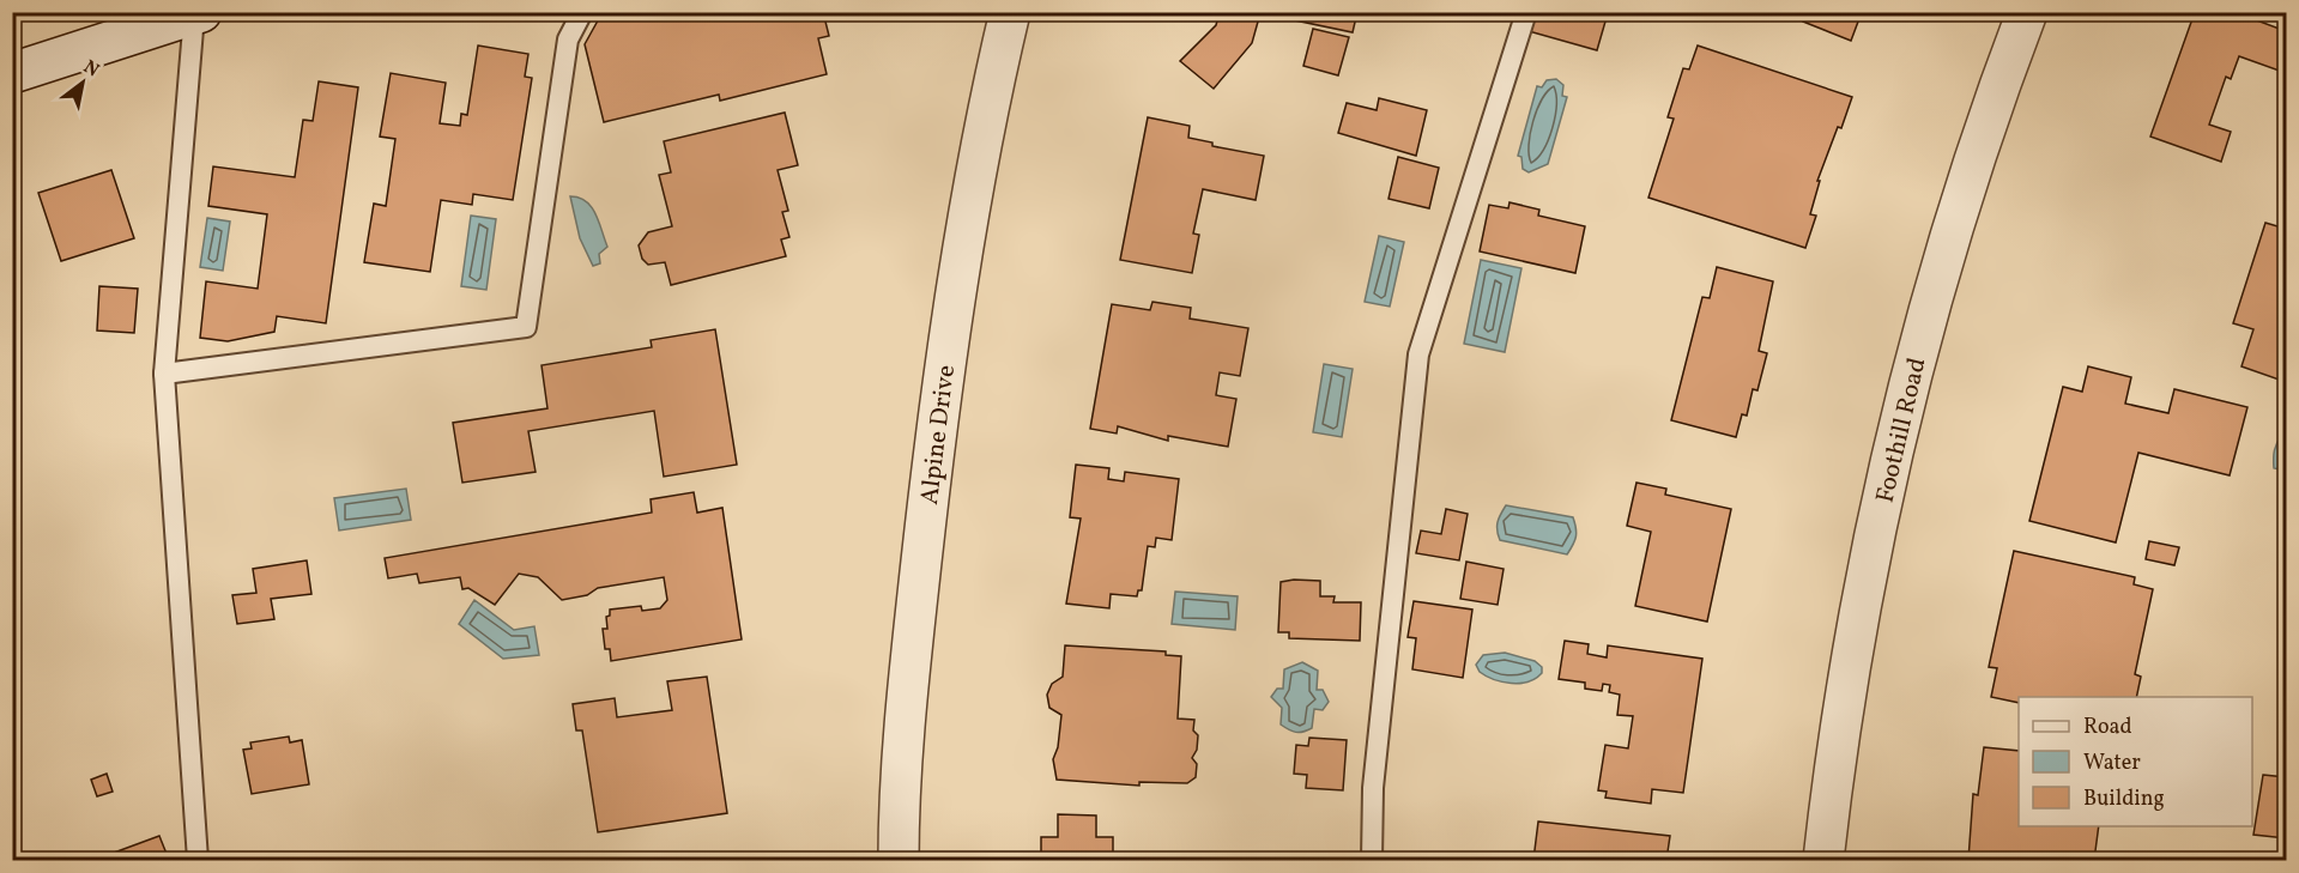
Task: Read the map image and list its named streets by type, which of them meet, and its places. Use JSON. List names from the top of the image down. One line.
{"streets":{"street":["Foothill Road","Alpine Drive"]},"legend":["Road","Water","Building"],"north":"top right"}
